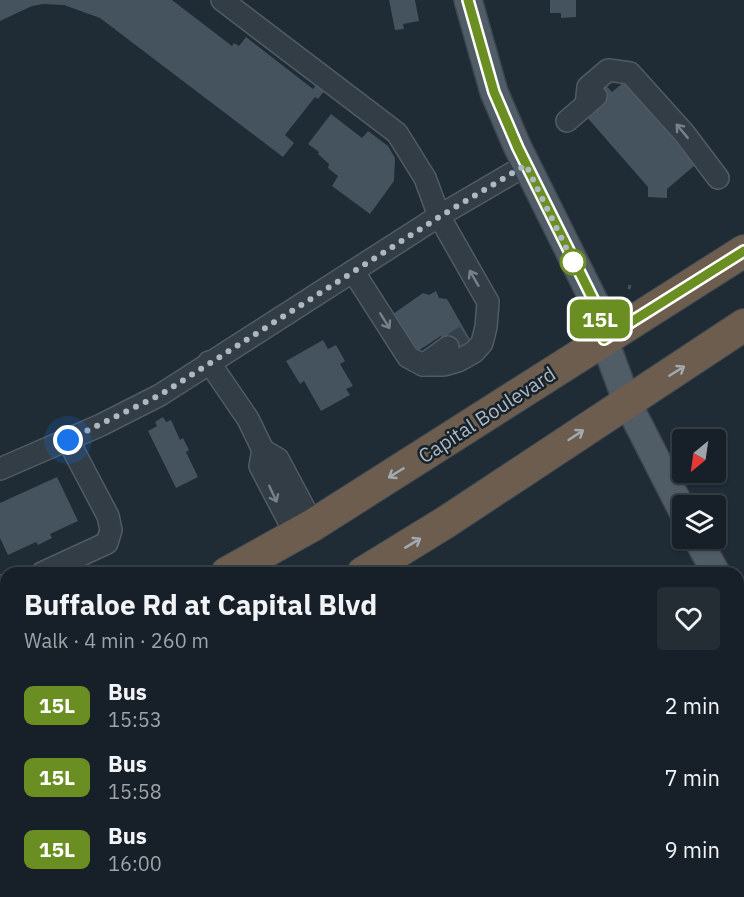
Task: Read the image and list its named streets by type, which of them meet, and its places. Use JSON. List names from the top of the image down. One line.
{"streets":{"highway":["Capital Boulevard"]},"lines":["bus line 15L"],"north":"bottom left","page":{"on_map":"15L","heading":["Buffaloe Rd at Capital Blvd","Walk · 4 min · 260 m"],"list":[{"mark":"15L","name":"Bus","note":"15:53","value":"2 min"},{"mark":"15L","name":"Bus","note":"15:58","value":"7 min"},{"mark":"15L","name":"Bus","note":"16:00","value":"9 min"}]}}
